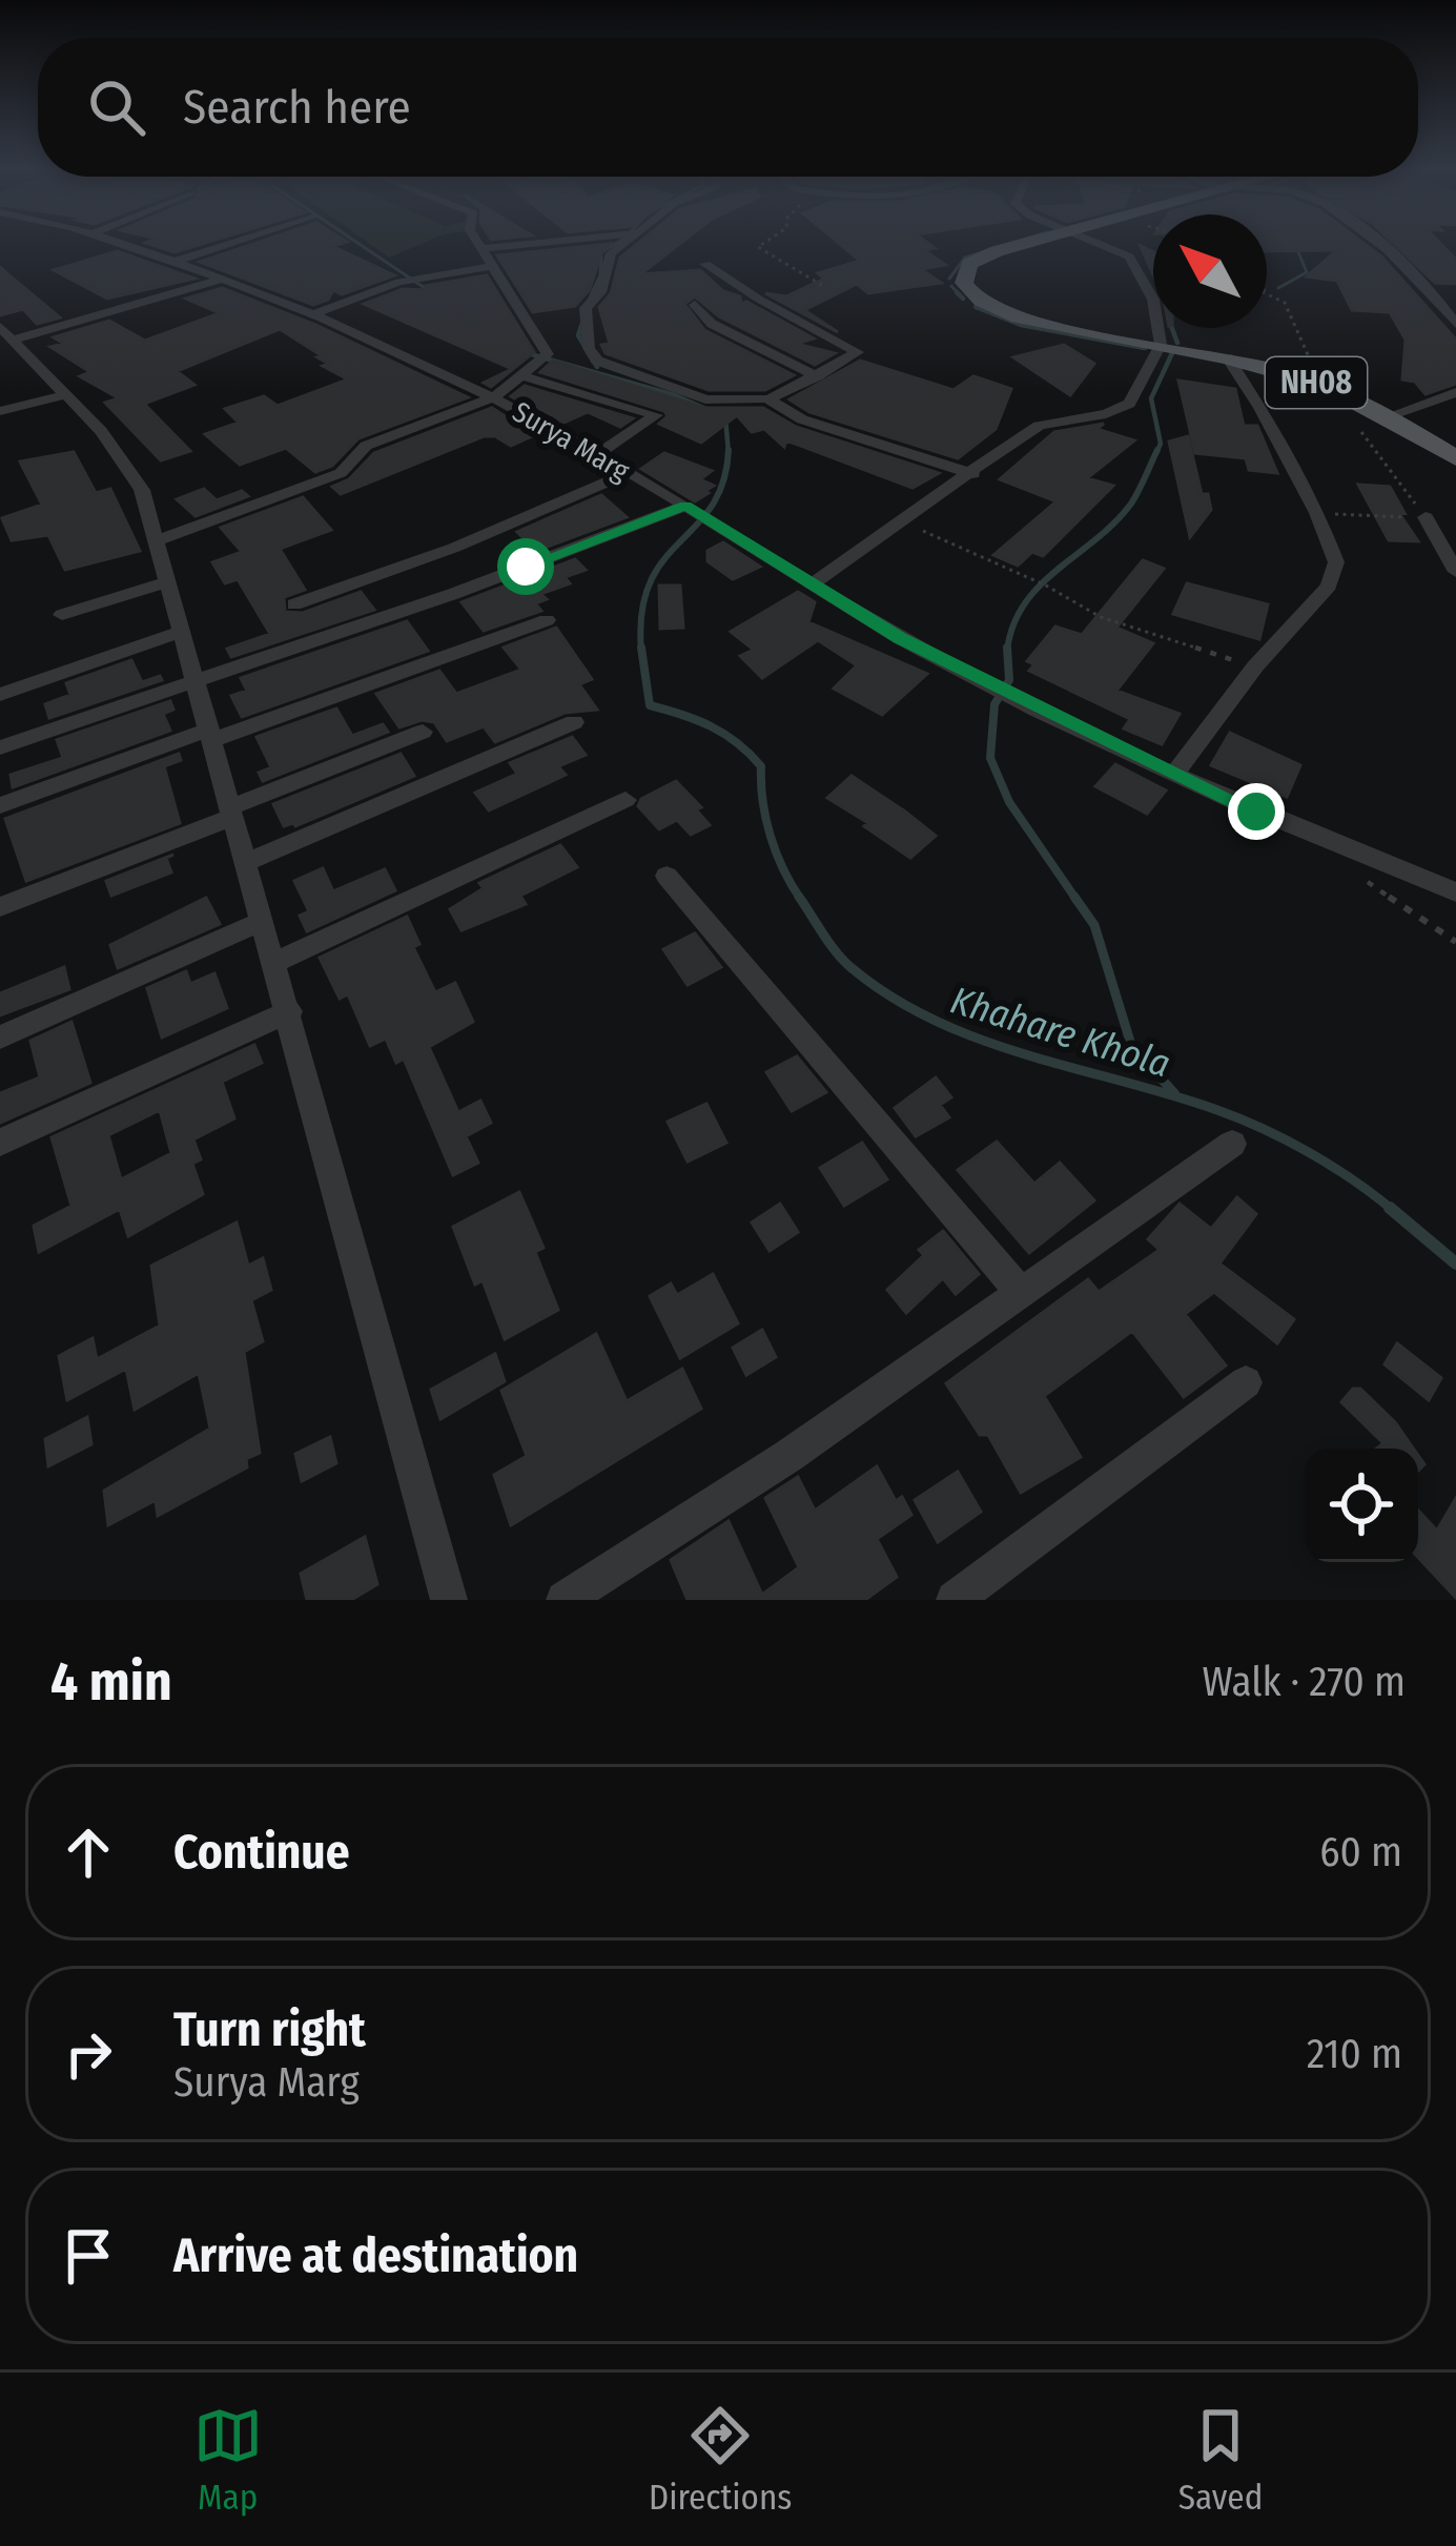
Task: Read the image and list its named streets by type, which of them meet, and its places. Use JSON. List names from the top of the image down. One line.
{"streets":{"main road":["NH08"],"street":["Surya Marg"]},"water":["Khahare Khola"],"north":"top left","page":{"search":"Search here","heading":["4 min","Walk · 270 m"],"list":[["Continue","60 m"],["Turn right","Surya Marg","210 m"],"Arrive at destination"],"nav":["Map","Directions","Saved"]}}
